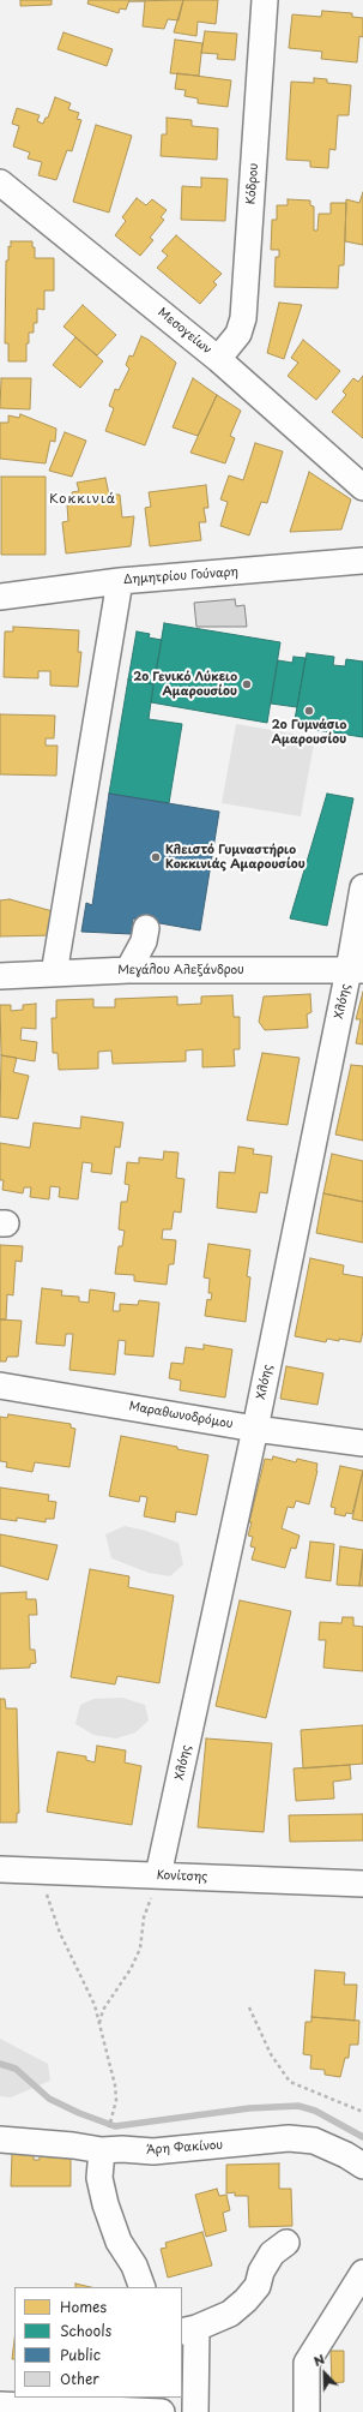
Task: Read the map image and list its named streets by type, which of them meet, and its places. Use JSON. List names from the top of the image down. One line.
{"streets":{"street":["Κόδρου","Μεσογείων","Δημητρίου Γούναρη","Μεγάλου Αλεξάνδρου","Χλόης","Μαραθωνοδρόμου","Κονίτσης","Άρη Φακίνου"]},"crossings":[["Κόδρου","Μεσογείων"],["Μεγάλου Αλεξάνδρου","Χλόης"],["Χλόης","Μαραθωνοδρόμου"],["Χλόης","Κονίτσης"]],"districts":["Κοκκινιά"],"places":["2ο Γενικό Λύκειο Αμαρουσίου","2ο Γυμνάσιο Αμαρουσίου","Κλειστό Γυμναστήριο Κοκκινιάς Αμαρουσίου"],"legend":["Homes","Schools","Public","Other"],"north":"top left"}
